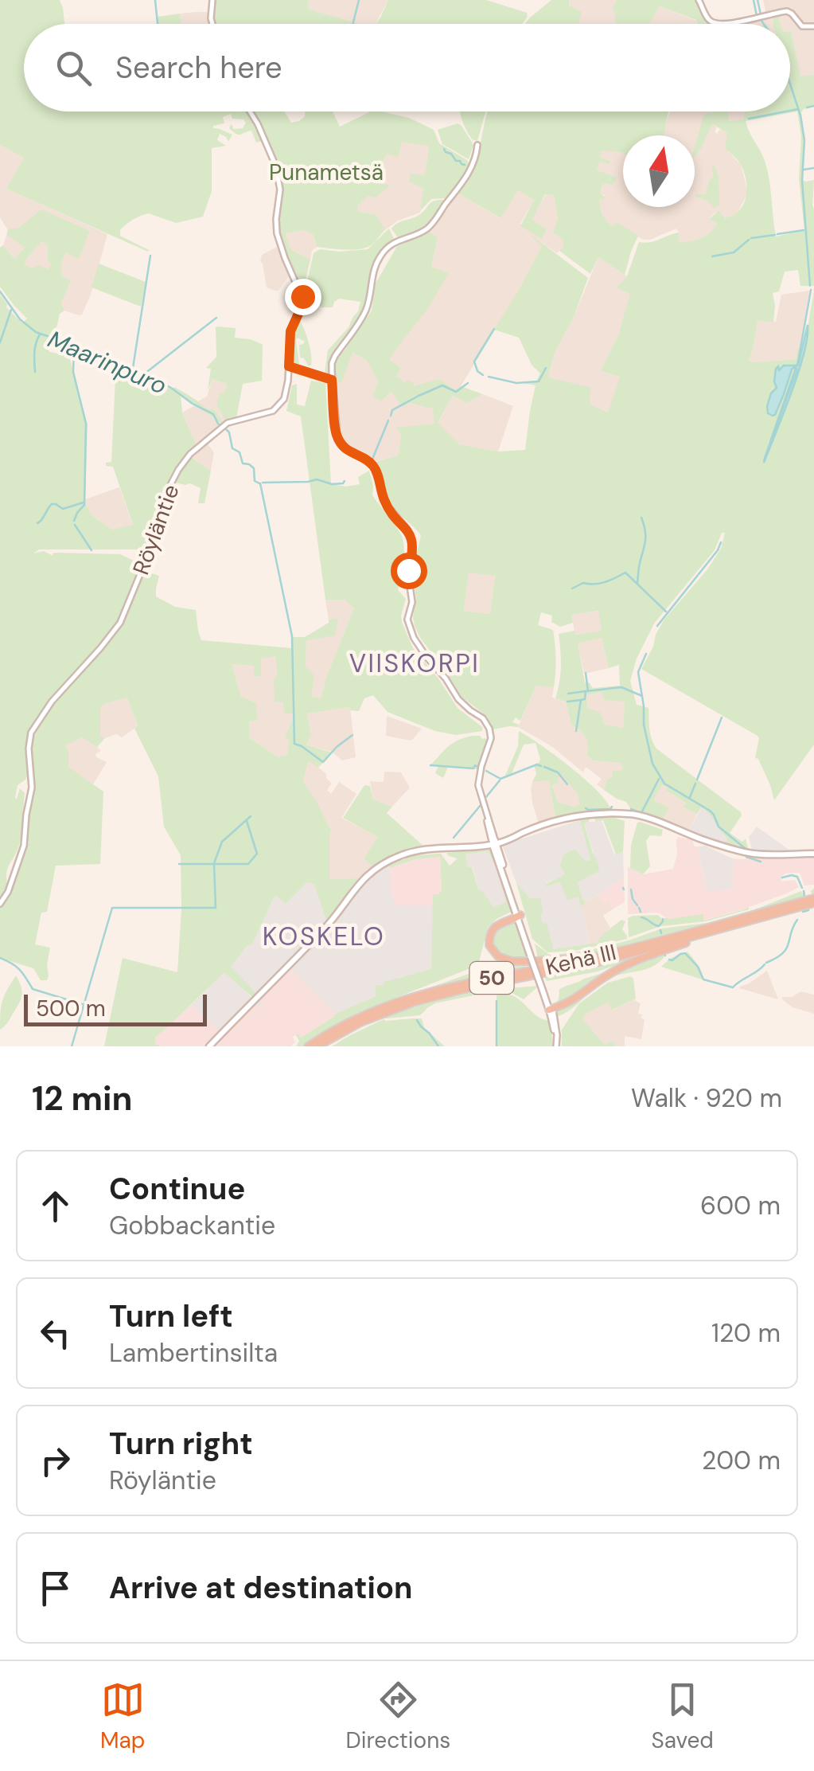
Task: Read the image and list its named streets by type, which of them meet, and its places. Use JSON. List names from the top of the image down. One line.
{"streets":{"highway":["Kehä III","50"],"street":["Röyläntie"]},"districts":["VIISKORPI","KOSKELO"],"water":["Maarinpuro"],"parks":["Punametsä"],"scale_bar":"500 m","north":"top","page":{"search":"Search here","scale":"500 m","heading":["12 min","Walk · 920 m"],"list":[["Continue","Gobbackantie","600 m"],["Turn left","Lambertinsilta","120 m"],["Turn right","Röyläntie","200 m"],"Arrive at destination"],"nav":["Map","Directions","Saved"]}}
